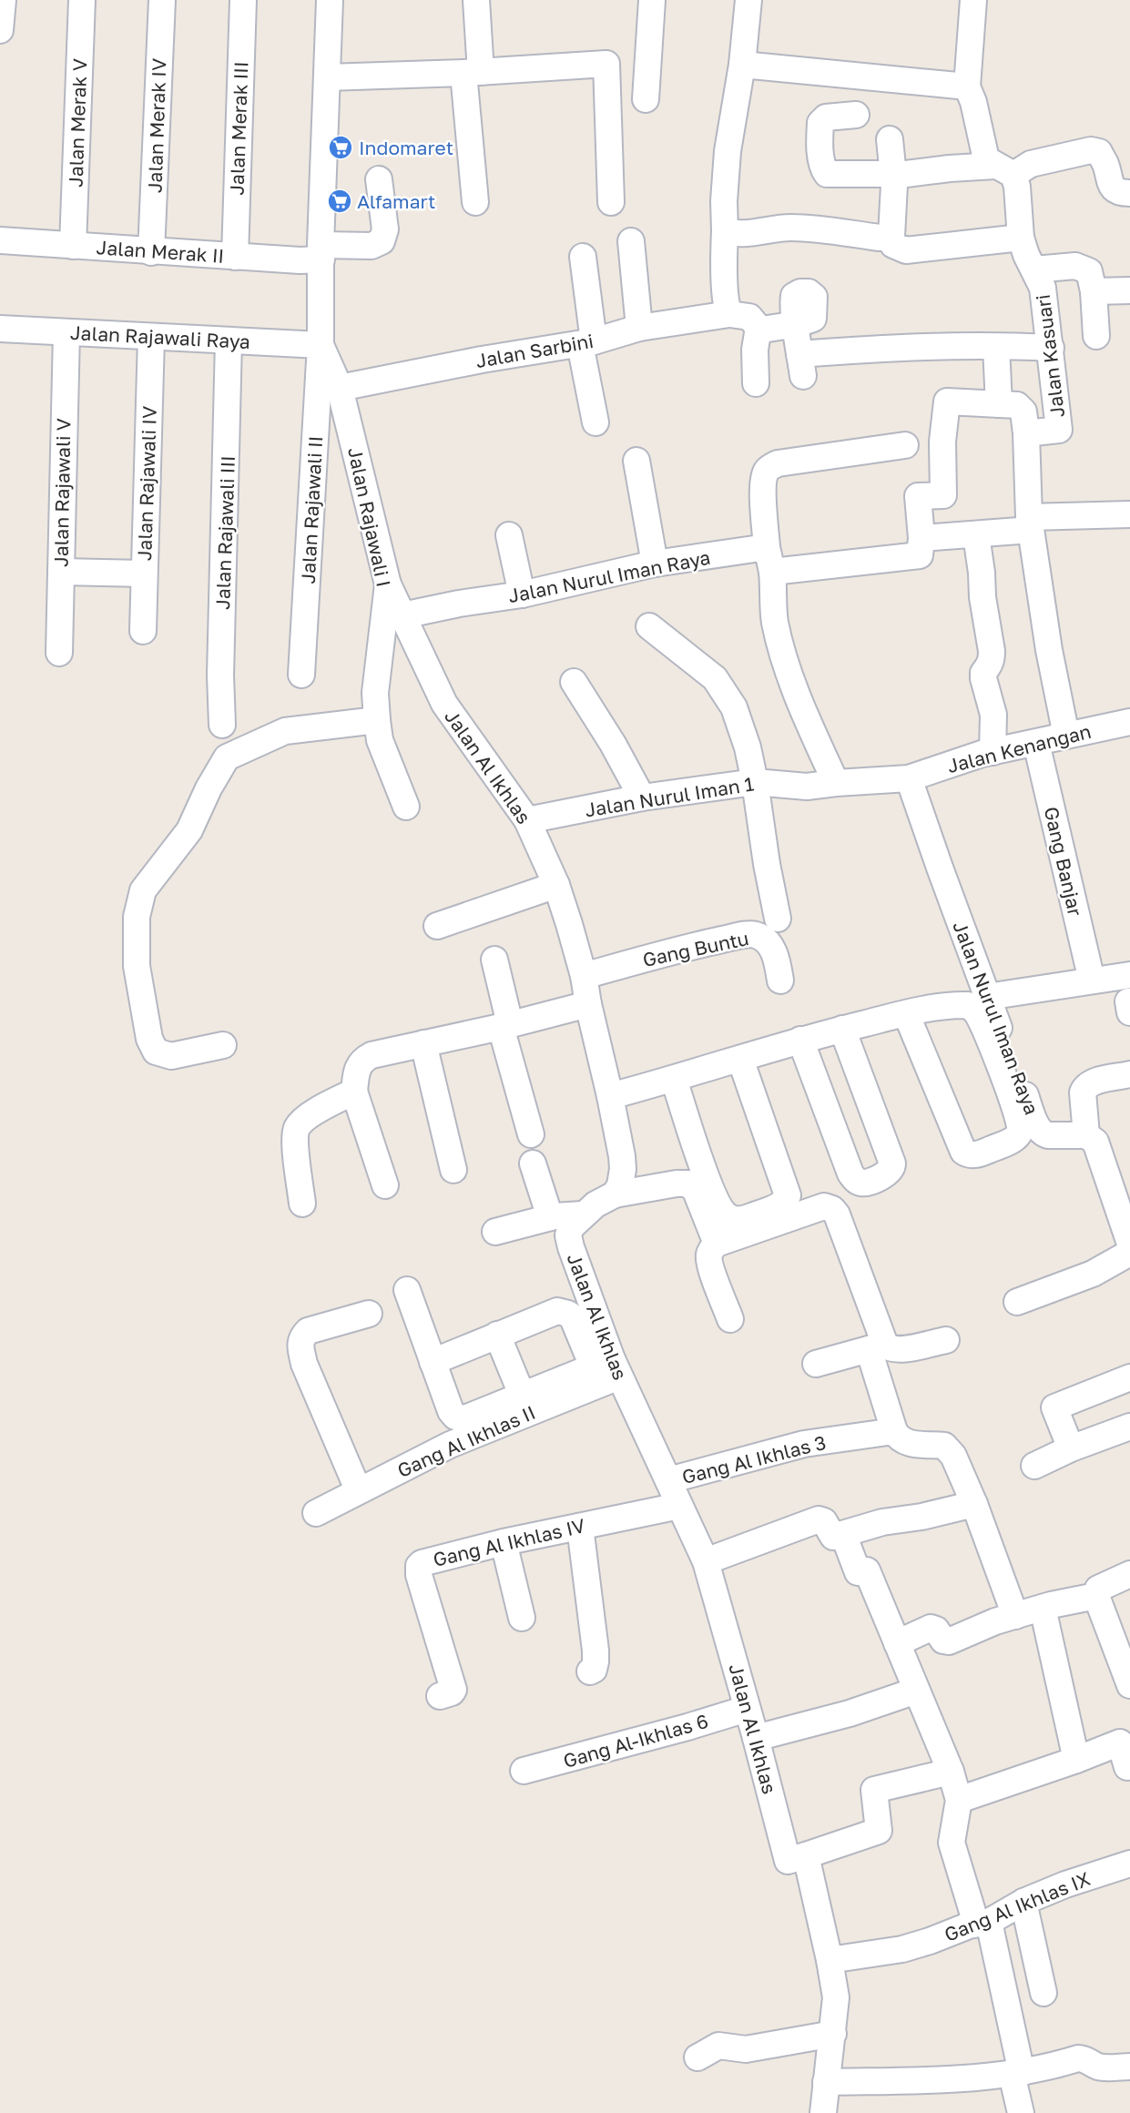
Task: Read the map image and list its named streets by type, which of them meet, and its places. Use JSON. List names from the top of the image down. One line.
{"streets":{"street":["Jalan Merak V","Jalan Merak IV","Jalan Merak III","Jalan Merak II","Jalan Rajawali Raya","Jalan Sarbini","Jalan Kasuari","Jalan Rajawali IV","Jalan Rajawali V","Jalan Rajawali II","Jalan Rajawali I","Jalan Rajawali III","Jalan Nurul Iman Raya","Jalan Kenangan","Jalan Al Ikhlas","Jalan Nurul Iman 1","Gang Banjar","Gang Buntu","Gang Al Ikhlas II","Gang Al Ikhlas 3","Gang Al Ikhlas IV","Gang Al-Ikhlas 6","Gang Al Ikhlas IX"]},"crossings":[["Jalan Merak V","Jalan Merak II"],["Jalan Merak IV","Jalan Merak II"],["Jalan Merak III","Jalan Merak II"],["Jalan Merak II","Jalan Rajawali II"],["Jalan Rajawali Raya","Jalan Rajawali IV"],["Jalan Rajawali Raya","Jalan Rajawali V"],["Jalan Rajawali Raya","Jalan Rajawali II"],["Jalan Rajawali Raya","Jalan Rajawali I"],["Jalan Rajawali Raya","Jalan Rajawali III"],["Jalan Sarbini","Jalan Rajawali I"],["Jalan Kasuari","Jalan Kenangan"],["Jalan Rajawali II","Jalan Rajawali I"],["Jalan Rajawali I","Jalan Al Ikhlas"],["Jalan Nurul Iman Raya","Jalan Kenangan"],["Jalan Nurul Iman Raya","Jalan Al Ikhlas"],["Jalan Nurul Iman Raya","Jalan Nurul Iman 1"],["Jalan Kenangan","Jalan Nurul Iman 1"],["Jalan Kenangan","Gang Banjar"],["Jalan Al Ikhlas","Jalan Nurul Iman 1"],["Jalan Al Ikhlas","Gang Buntu"],["Jalan Al Ikhlas","Gang Al Ikhlas II"],["Jalan Al Ikhlas","Gang Al Ikhlas 3"],["Jalan Al Ikhlas","Gang Al Ikhlas IV"],["Jalan Al Ikhlas","Gang Al-Ikhlas 6"]],"places":{"supermarket":["Indomaret","Alfamart"]}}
